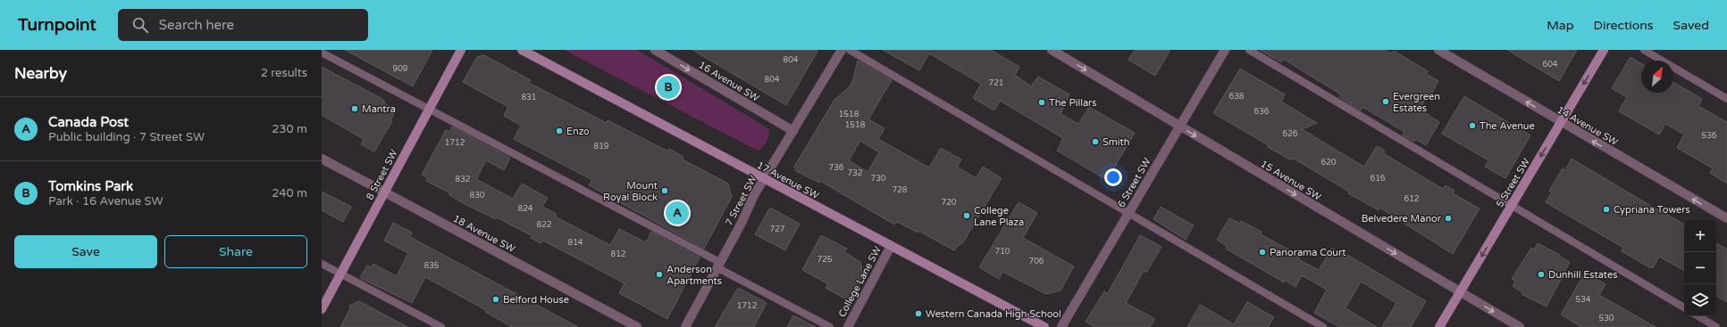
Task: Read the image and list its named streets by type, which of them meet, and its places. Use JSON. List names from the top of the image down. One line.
{"streets":{"street":["16 Avenue SW","14 Avenue SW","8 Street SW","17 Avenue SW","15 Avenue SW","6 Street SW","5 Street SW","7 Street SW","18 Avenue SW","College Lane SW"]},"crossings":[["16 Avenue SW","7 Street SW"],["14 Avenue SW","5 Street SW"],["8 Street SW","18 Avenue SW"],["17 Avenue SW","7 Street SW"],["17 Avenue SW","College Lane SW"],["15 Avenue SW","6 Street SW"],["15 Avenue SW","5 Street SW"]],"one_way":["16 Avenue SW","14 Avenue SW","15 Avenue SW","5 Street SW"],"places":["Evergreen Estates","The Pillars","Mantra","The Avenue","Enzo","Smith","Mount Royal Block","Cypriana Towers","College Lane Plaza","Belvedere Manor","Panorama Court","Anderson Apartments","Dunhill Estates","Belford House","Western Canada High School"],"house_numbers":["804","604","909","804","721","638","831","636","1518","1518","626","536","1712","819","620","736","732","730","616","832","728","830","612","720","824","822","727","814","710","812","725","706","835","534","1712","530"],"north":"top right","page":{"header":"Turnpoint","search":"Search here","nav":["Map","Directions","Saved"],"heading":["Nearby","2 results"],"pins":["B","A"],"list":[{"mark":"A","name":"Canada Post","note":"Public building · 7 Street SW","value":"230 m"},{"mark":"B","name":"Tomkins Park","note":"Park · 16 Avenue SW","value":"240 m"}],"map_buttons":["+","−"],"buttons":["Save","Share"]}}
